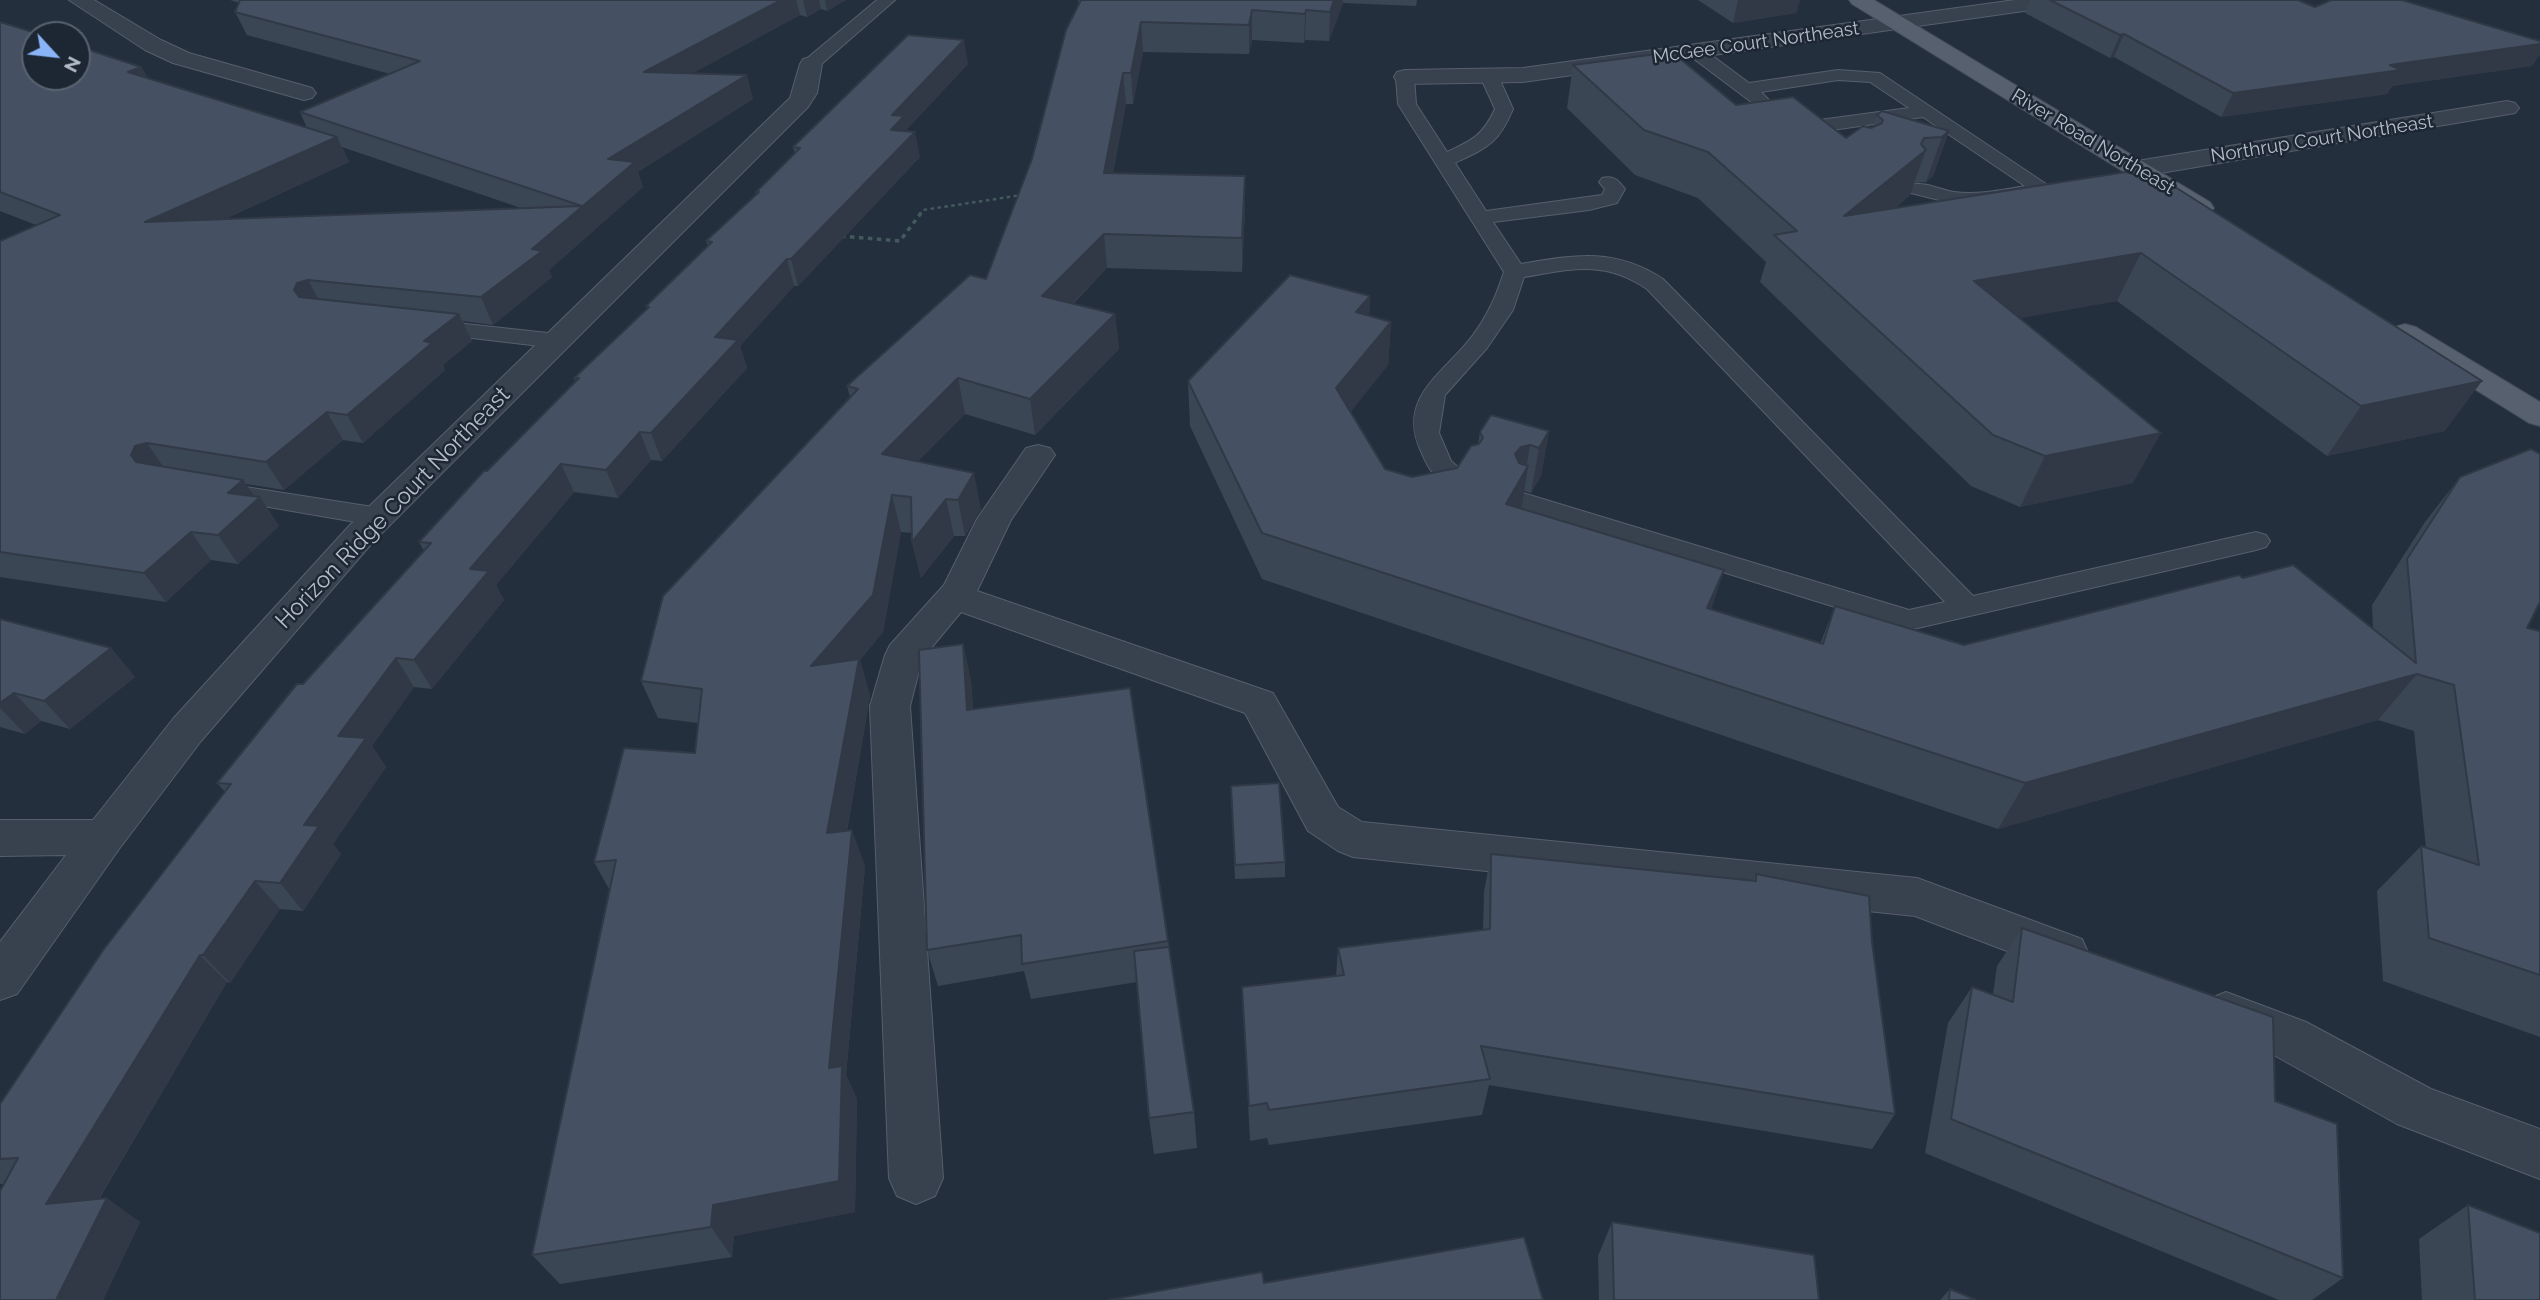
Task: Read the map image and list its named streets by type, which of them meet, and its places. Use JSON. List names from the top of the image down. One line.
{"streets":{"main road":["River Road Northeast"],"street":["McGee Court Northeast","Northrup Court Northeast","Horizon Ridge Court Northeast"]},"crossings":[["McGee Court Northeast","River Road Northeast"],["Northrup Court Northeast","River Road Northeast"]],"north":"bottom right"}
